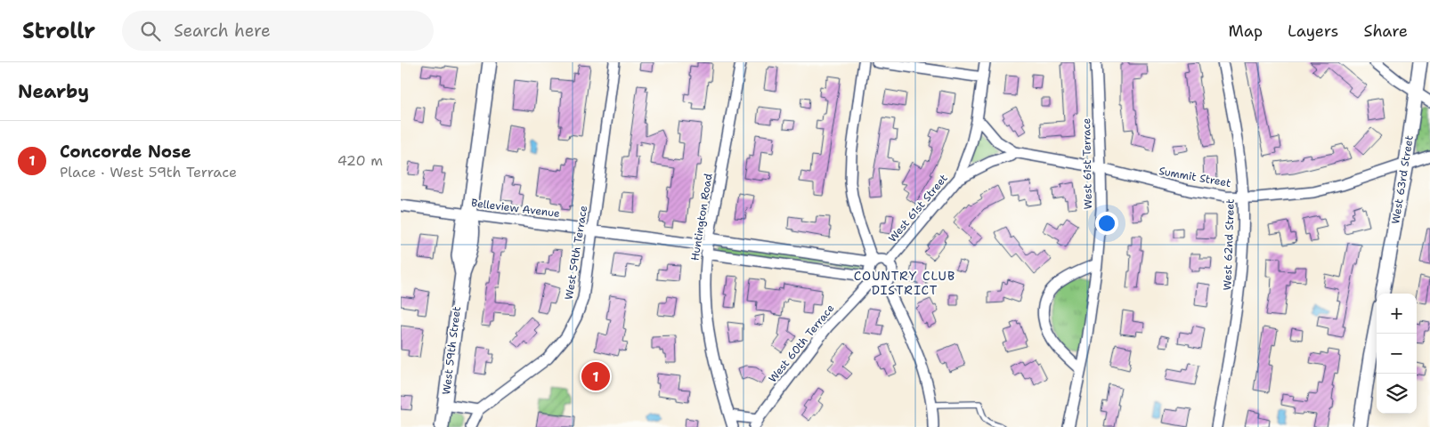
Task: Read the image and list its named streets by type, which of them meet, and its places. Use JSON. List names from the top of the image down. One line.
{"streets":{"street":["West 61st Terrace","Summit Street","West 63rd Street","Belleview Avenue","West 61st Street","Huntington Road","West 62nd Street","West 59th Terrace","West 60th Terrace","West 59th Street"]},"crossings":[["West 61st Terrace","Summit Street"],["Summit Street","West 63rd Street"],["Summit Street","West 62nd Street"],["Belleview Avenue","West 61st Street"],["Belleview Avenue","Huntington Road"],["Belleview Avenue","West 59th Terrace"],["Belleview Avenue","West 60th Terrace"],["Belleview Avenue","West 59th Street"],["West 61st Street","West 60th Terrace"]],"districts":["COUNTRY CLUB DISTRICT"],"page":{"header":"Strollr","search":"Search here","nav":["Map","Layers","Share"],"heading":"Nearby","list":[{"mark":"1","name":"Concorde Nose","note":"Place · West 59th Terrace","value":"420 m"}],"map_buttons":["+","−"],"pins":"1"}}
